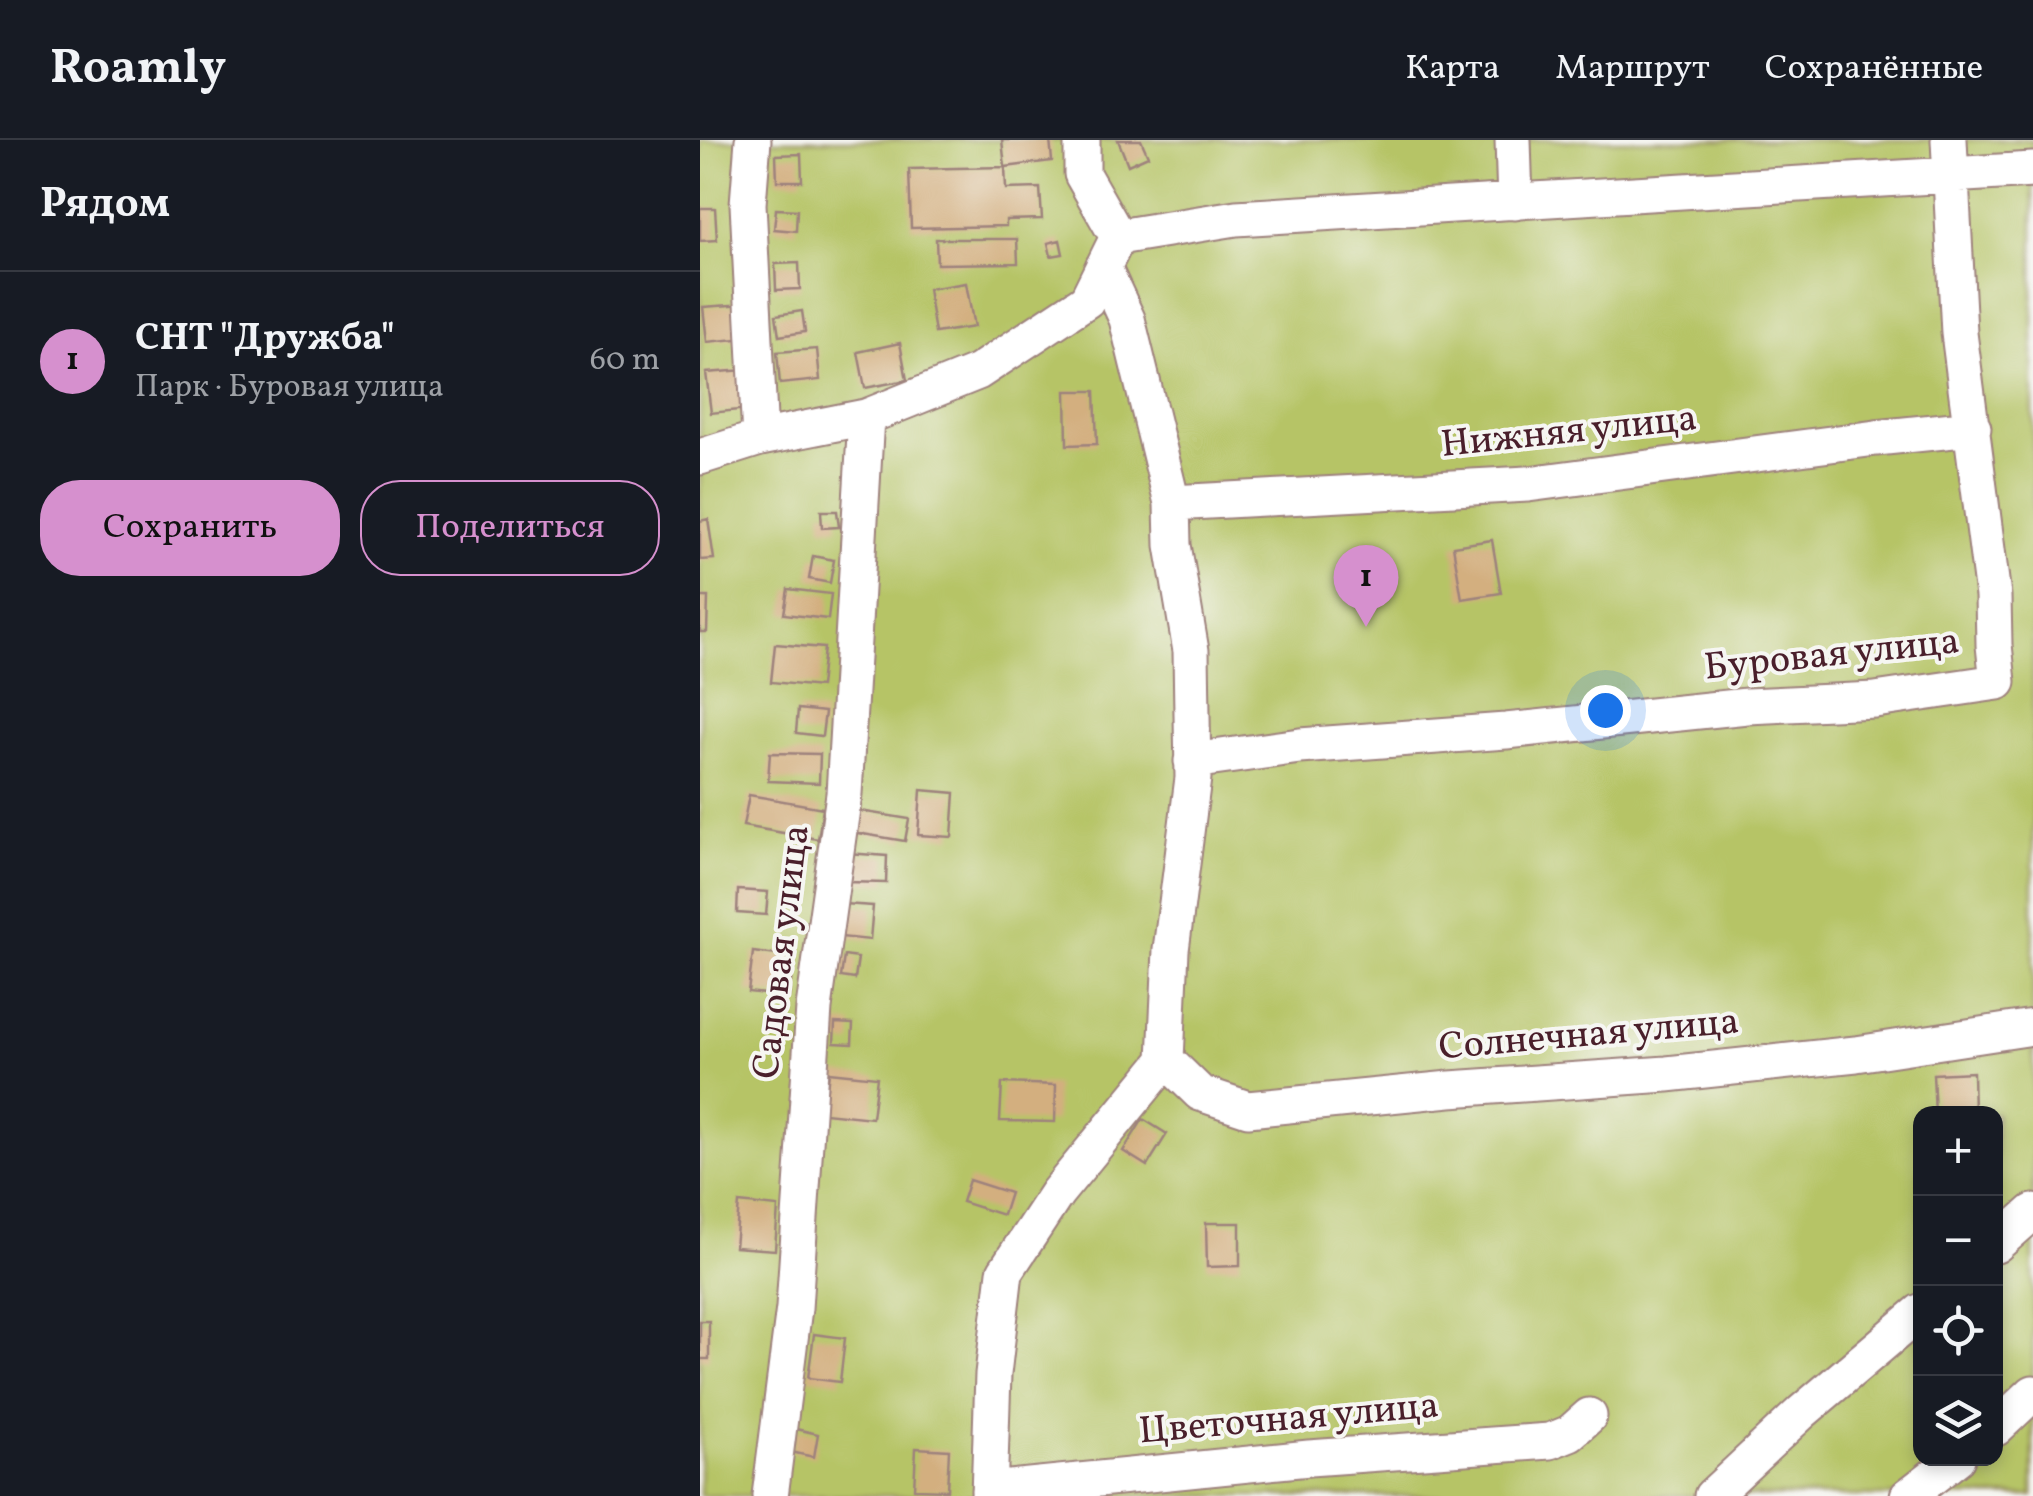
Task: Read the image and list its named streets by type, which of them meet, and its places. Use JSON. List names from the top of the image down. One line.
{"streets":{"street":["Нижняя улица","Буровая улица","Садовая улица","Солнечная улица","Цветочная улица"]},"crossings":[["Нижняя улица","Буровая улица"],["Солнечная улица","Цветочная улица"]],"page":{"header":"Roamly","nav":["Карта","Маршрут","Сохранённые"],"heading":"Рядом","list":[{"mark":"1","name":"СНТ \"Дружба\"","note":"Парк · Буровая улица","value":"60 m"}],"buttons":["Сохранить","Поделиться"],"pins":"1","map_buttons":["+","−"]}}
